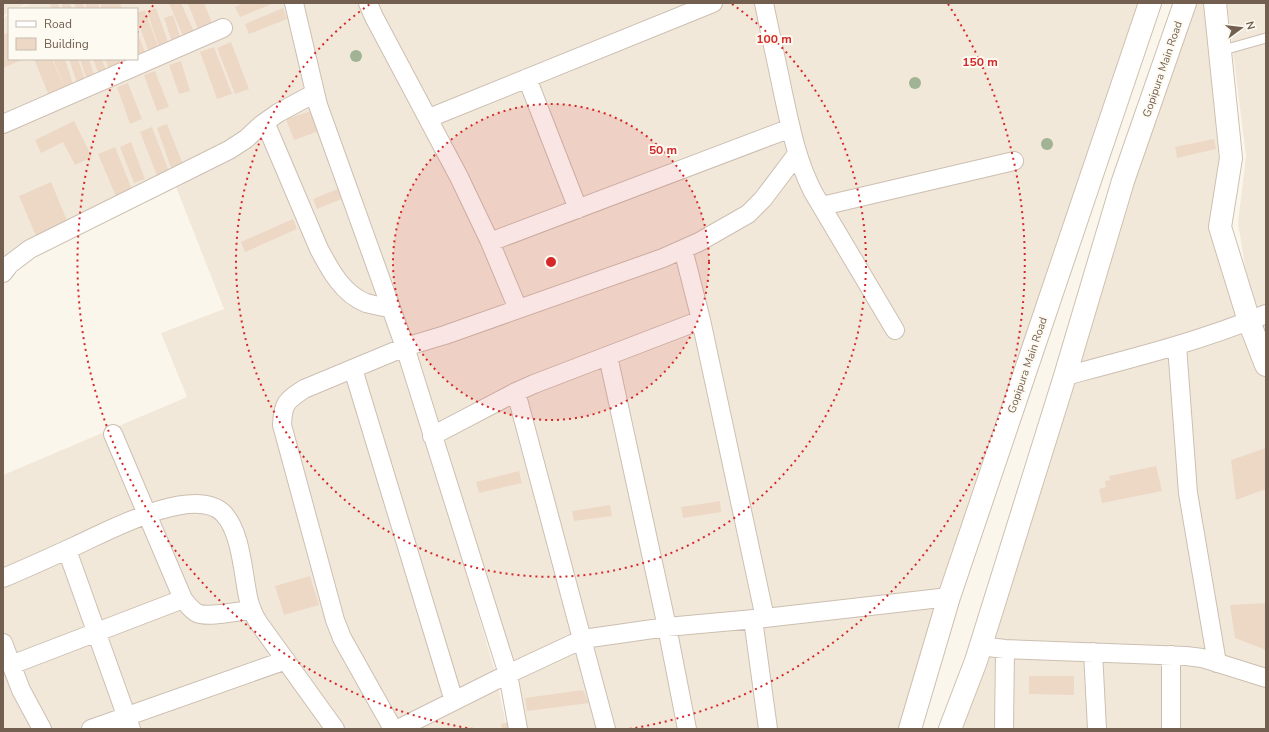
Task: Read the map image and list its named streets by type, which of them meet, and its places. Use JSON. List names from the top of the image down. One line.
{"streets":{"main road":["Gopipura Main Road"]},"legend":["Road","Building"],"north":"right","rings":["100 m","150 m","50 m"]}
